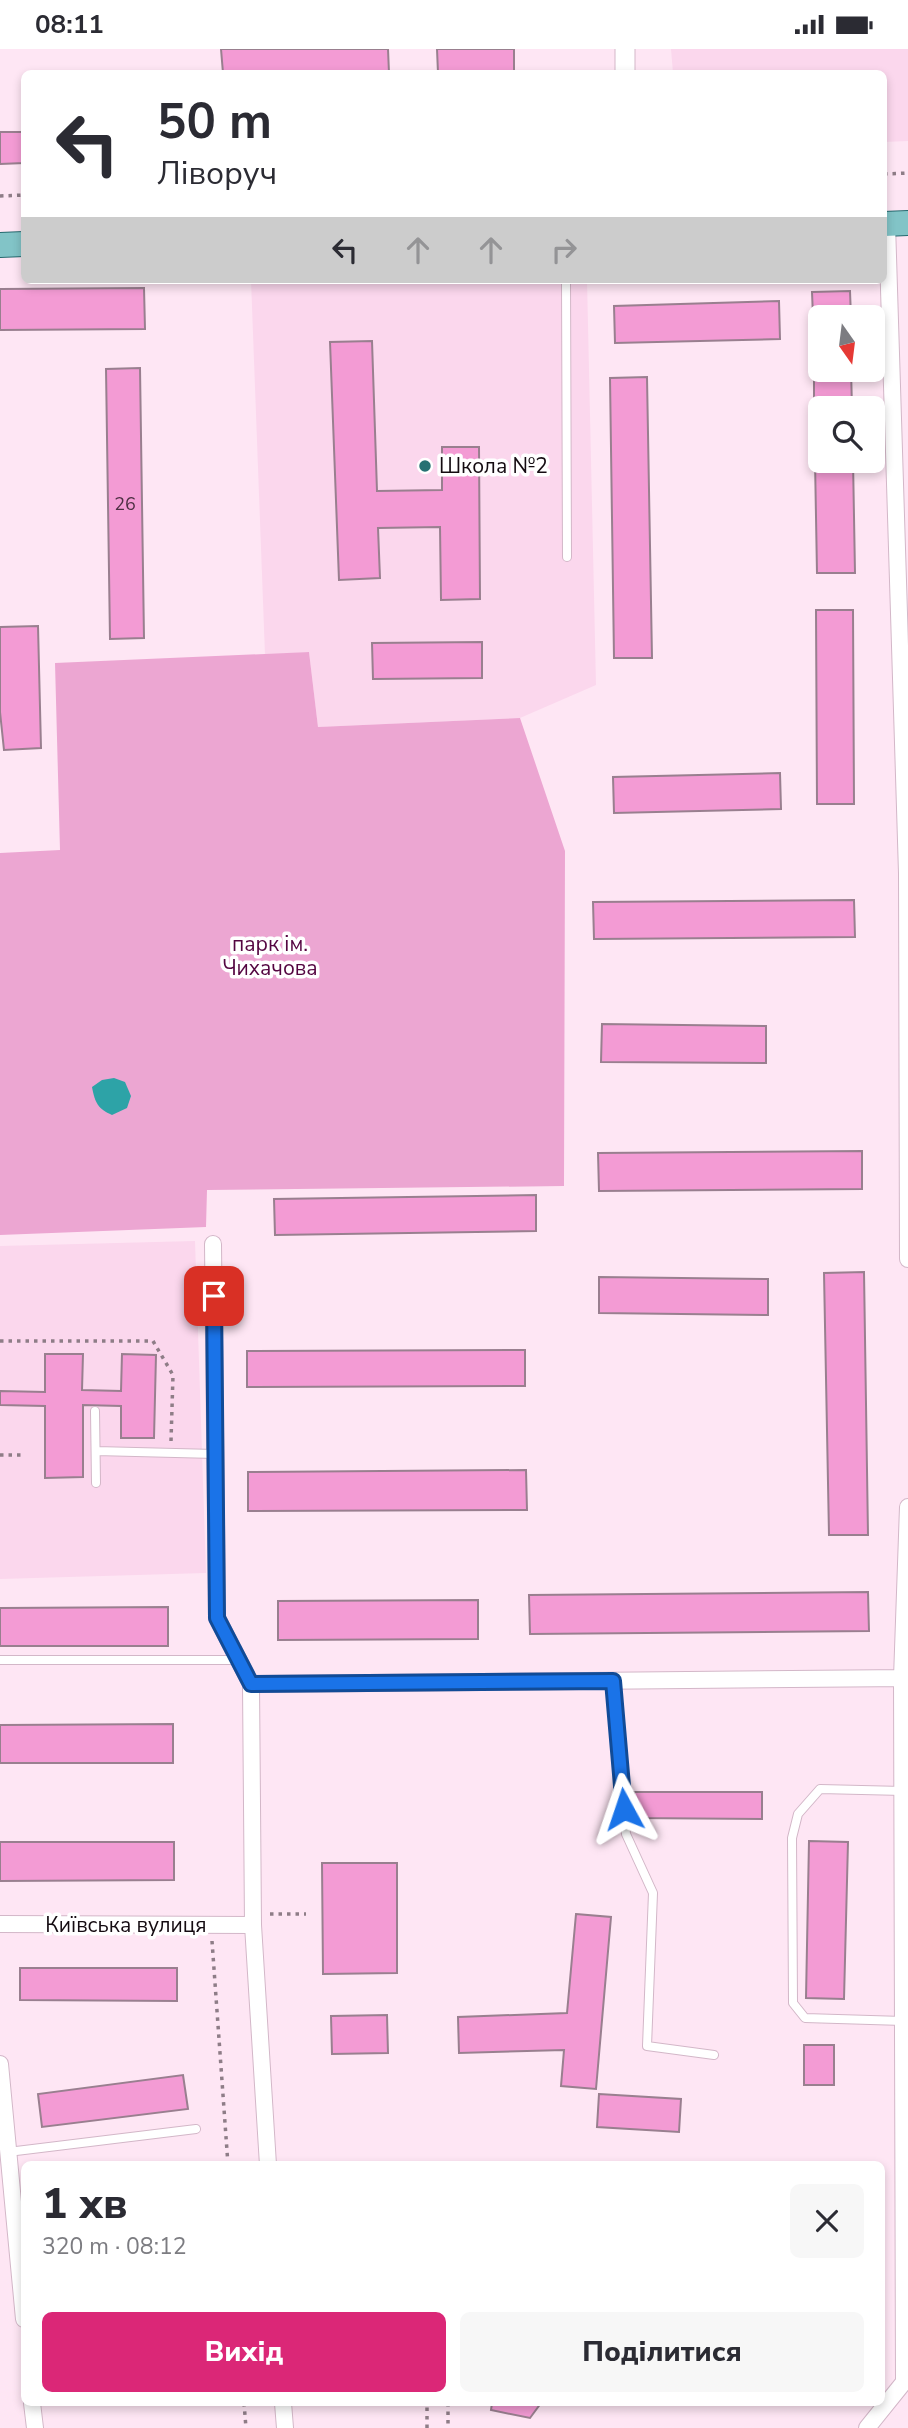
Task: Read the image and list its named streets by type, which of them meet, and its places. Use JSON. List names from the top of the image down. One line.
{"streets":{"street":["Київська вулиця"]},"parks":["парк ім. Чихачова"],"places":["Школа №2"],"house_numbers":["26"],"north":"bottom","page":{"status":"08:11","turn":["50 m","Ліворуч"],"heading":["1 хв","320 m · 08:12"],"buttons":["Вихід","Поділитися"]}}
